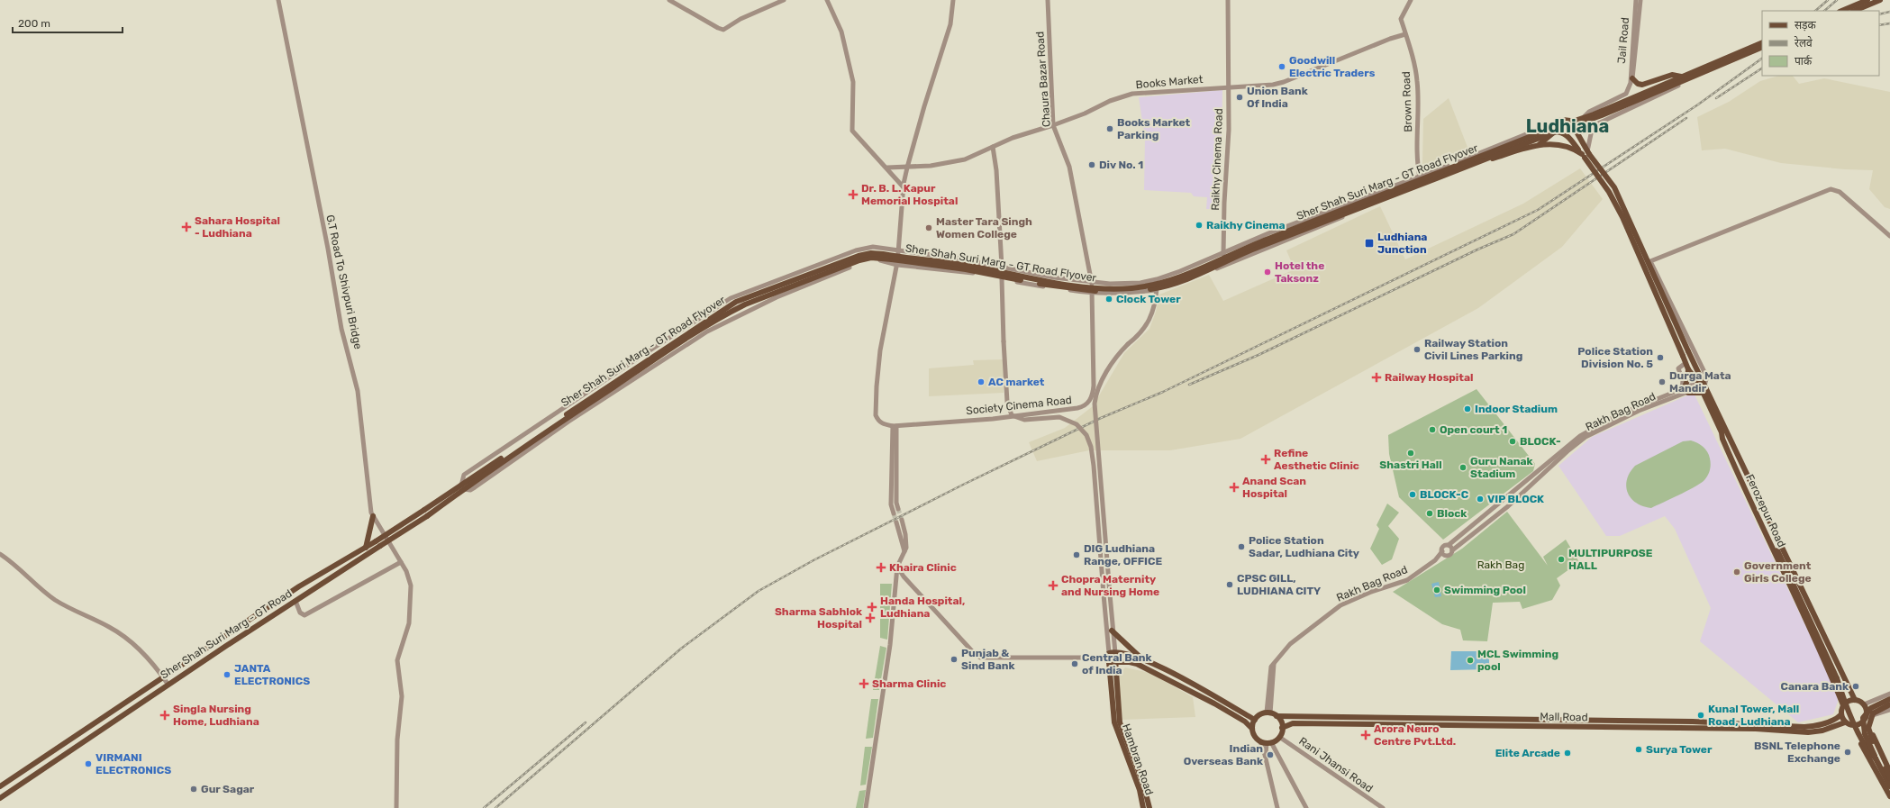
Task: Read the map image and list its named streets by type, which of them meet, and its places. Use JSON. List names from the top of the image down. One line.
{"streets":{"main road":["Sher Shah Suri Marg - GT Road Flyover","Ferozepur Road","Sher Shah Suri Marg - GT Road","Mall Road","Hambran Road"],"street":["Jail Road","Chaura Bazar Road","Books Market","Brown Road","Raikhy Cinema Road","G.T Road To Shivpuri Bridge","Society Cinema Road","Rakh Bag Road","Rani Jhansi Road"]},"crossings":[["Chaura Bazar Road","Books Market"],["Chaura Bazar Road","Society Cinema Road"],["Books Market","Brown Road"],["Books Market","Raikhy Cinema Road"],["Sher Shah Suri Marg - GT Road Flyover","Sher Shah Suri Marg - GT Road"],["Rakh Bag Road","Mall Road"],["Rakh Bag Road","Rani Jhansi Road"],["Mall Road","Rani Jhansi Road"]],"districts":["Ludhiana"],"parks":["Rakh Bag"],"places":{"other":["Goodwill Electric Traders","Union Bank Of India","Books Market Parking","Div No. 1","Raikhy Cinema","Master Tara Singh Women College","Hotel the Taksonz","Clock Tower","Railway Station Civil Lines Parking","Police Station Division No. 5","AC market","Durga Mata Mandir","Indoor Stadium","Open court 1","BLOCK-","Shastri Hall","Guru Nanak Stadium","BLOCK-C","VIP BLOCK","Block","Police Station Sadar, Ludhiana City","DIG Ludhiana Range, OFFICE","MULTIPURPOSE HALL","Government Girls College","CPSC GILL, LUDHIANA CITY","Swimming Pool","Punjab & Sind Bank","MCL Swimming pool","Central Bank of India","JANTA ELECTRONICS","Canara Bank","Kunal Tower, Mall Road, Ludhiana","Surya Tower","BSNL Telephone Exchange","Elite Arcade","Indian Overseas Bank","VIRMANI ELECTRONICS","Gur Sagar"],"health":["Dr. B. L. Kapur Memorial Hospital","Sahara Hospital - Ludhiana","Railway Hospital","Refine Aesthetic Clinic","Anand Scan Hospital","Khaira Clinic","Chopra Maternity and Nursing Home","Handa Hospital, Ludhiana","Sharma Sabhlok Hospital","Sharma Clinic","Singla Nursing Home, Ludhiana","Arora Neuro Centre Pvt.Ltd."],"transit":["Ludhiana Junction"]},"legend":["सड़क","रेलवे","पार्क"],"scale_bar":"200 m"}
